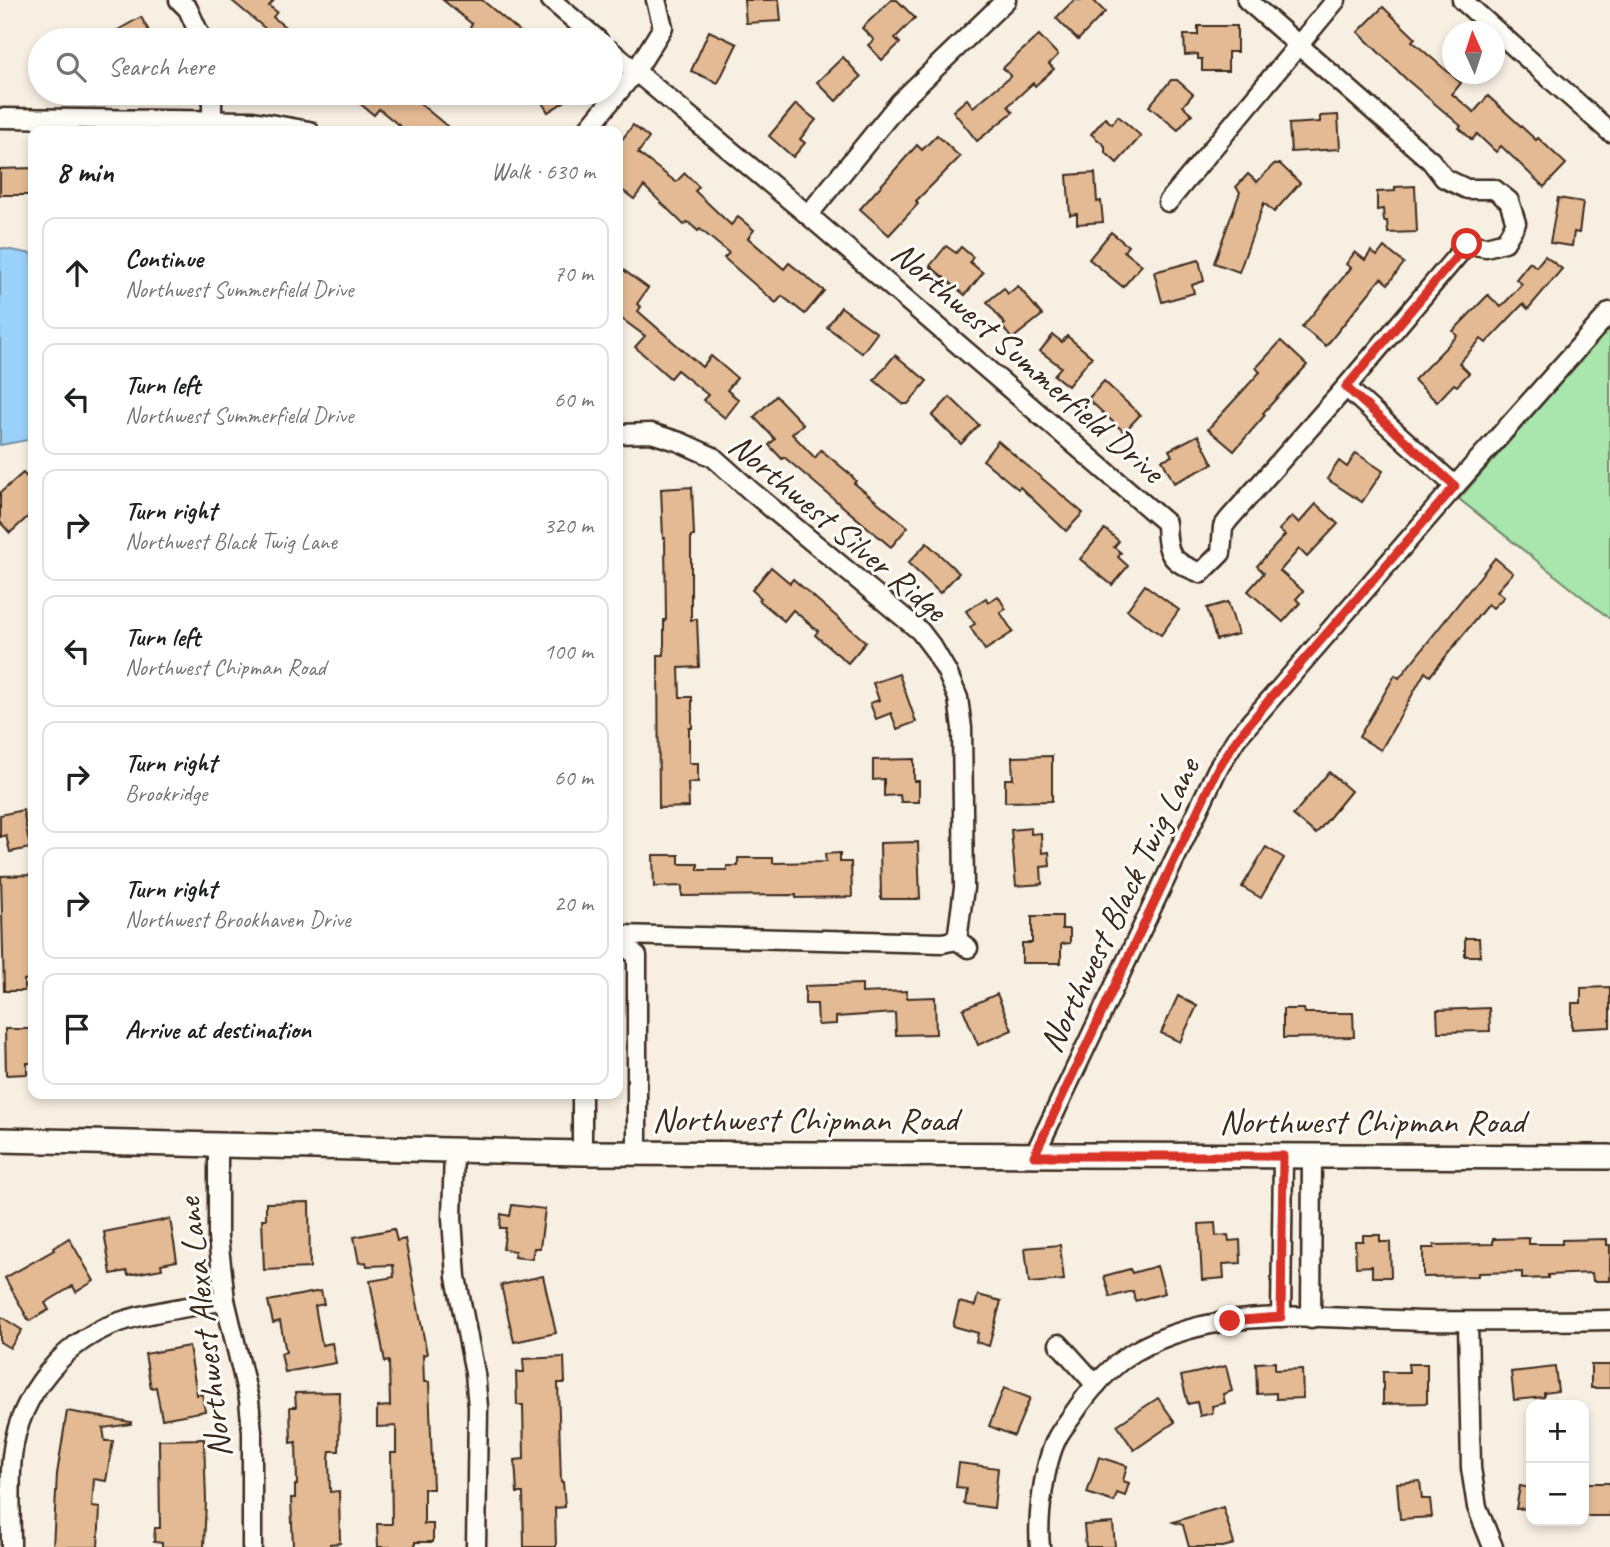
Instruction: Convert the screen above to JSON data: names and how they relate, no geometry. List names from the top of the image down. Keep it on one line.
{"streets":{"main road":["Northwest Chipman Road"],"street":["Northwest Summerfield Drive","Northwest Silver Ridge","Northwest Black Twig Lane","Northwest Alexa Lane"]},"crossings":[["Northwest Black Twig Lane","Northwest Chipman Road"],["Northwest Chipman Road","Northwest Alexa Lane"]],"north":"top","page":{"search":"Search here","heading":["8 min","Walk · 630 m"],"list":[["Continue","Northwest Summerfield Drive","70 m"],["Turn left","Northwest Summerfield Drive","60 m"],["Turn right","Northwest Black Twig Lane","320 m"],["Turn left","Northwest Chipman Road","100 m"],["Turn right","Brookridge","60 m"],["Turn right","Northwest Brookhaven Drive","20 m"],"Arrive at destination"],"map_buttons":["+","−"]}}
